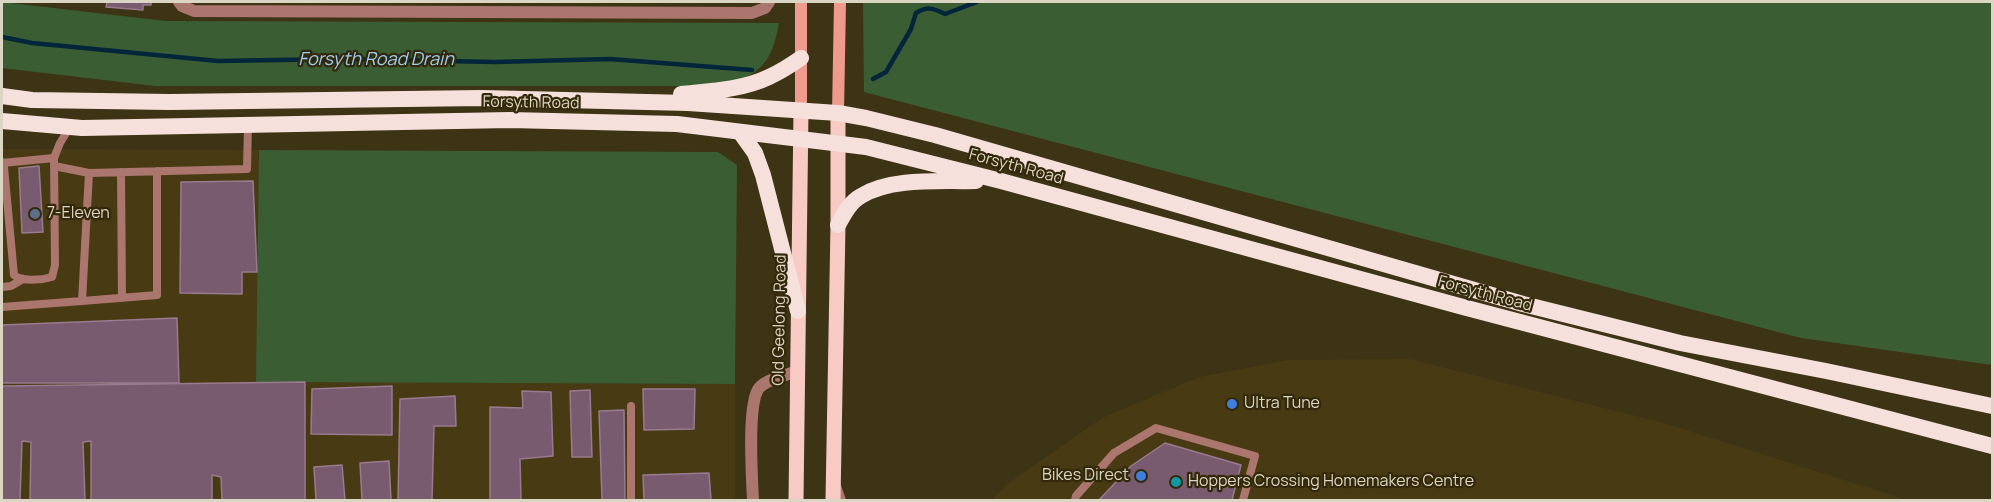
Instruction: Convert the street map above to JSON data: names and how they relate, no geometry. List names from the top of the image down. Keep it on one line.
{"streets":{"highway":["Forsyth Road"],"main road":["Old Geelong Road"]},"crossings":[["Forsyth Road","Old Geelong Road"]],"water":["Forsyth Road Drain"],"places":["7-Eleven","Ultra Tune","Bikes Direct","Hoppers Crossing Homemakers Centre"]}
